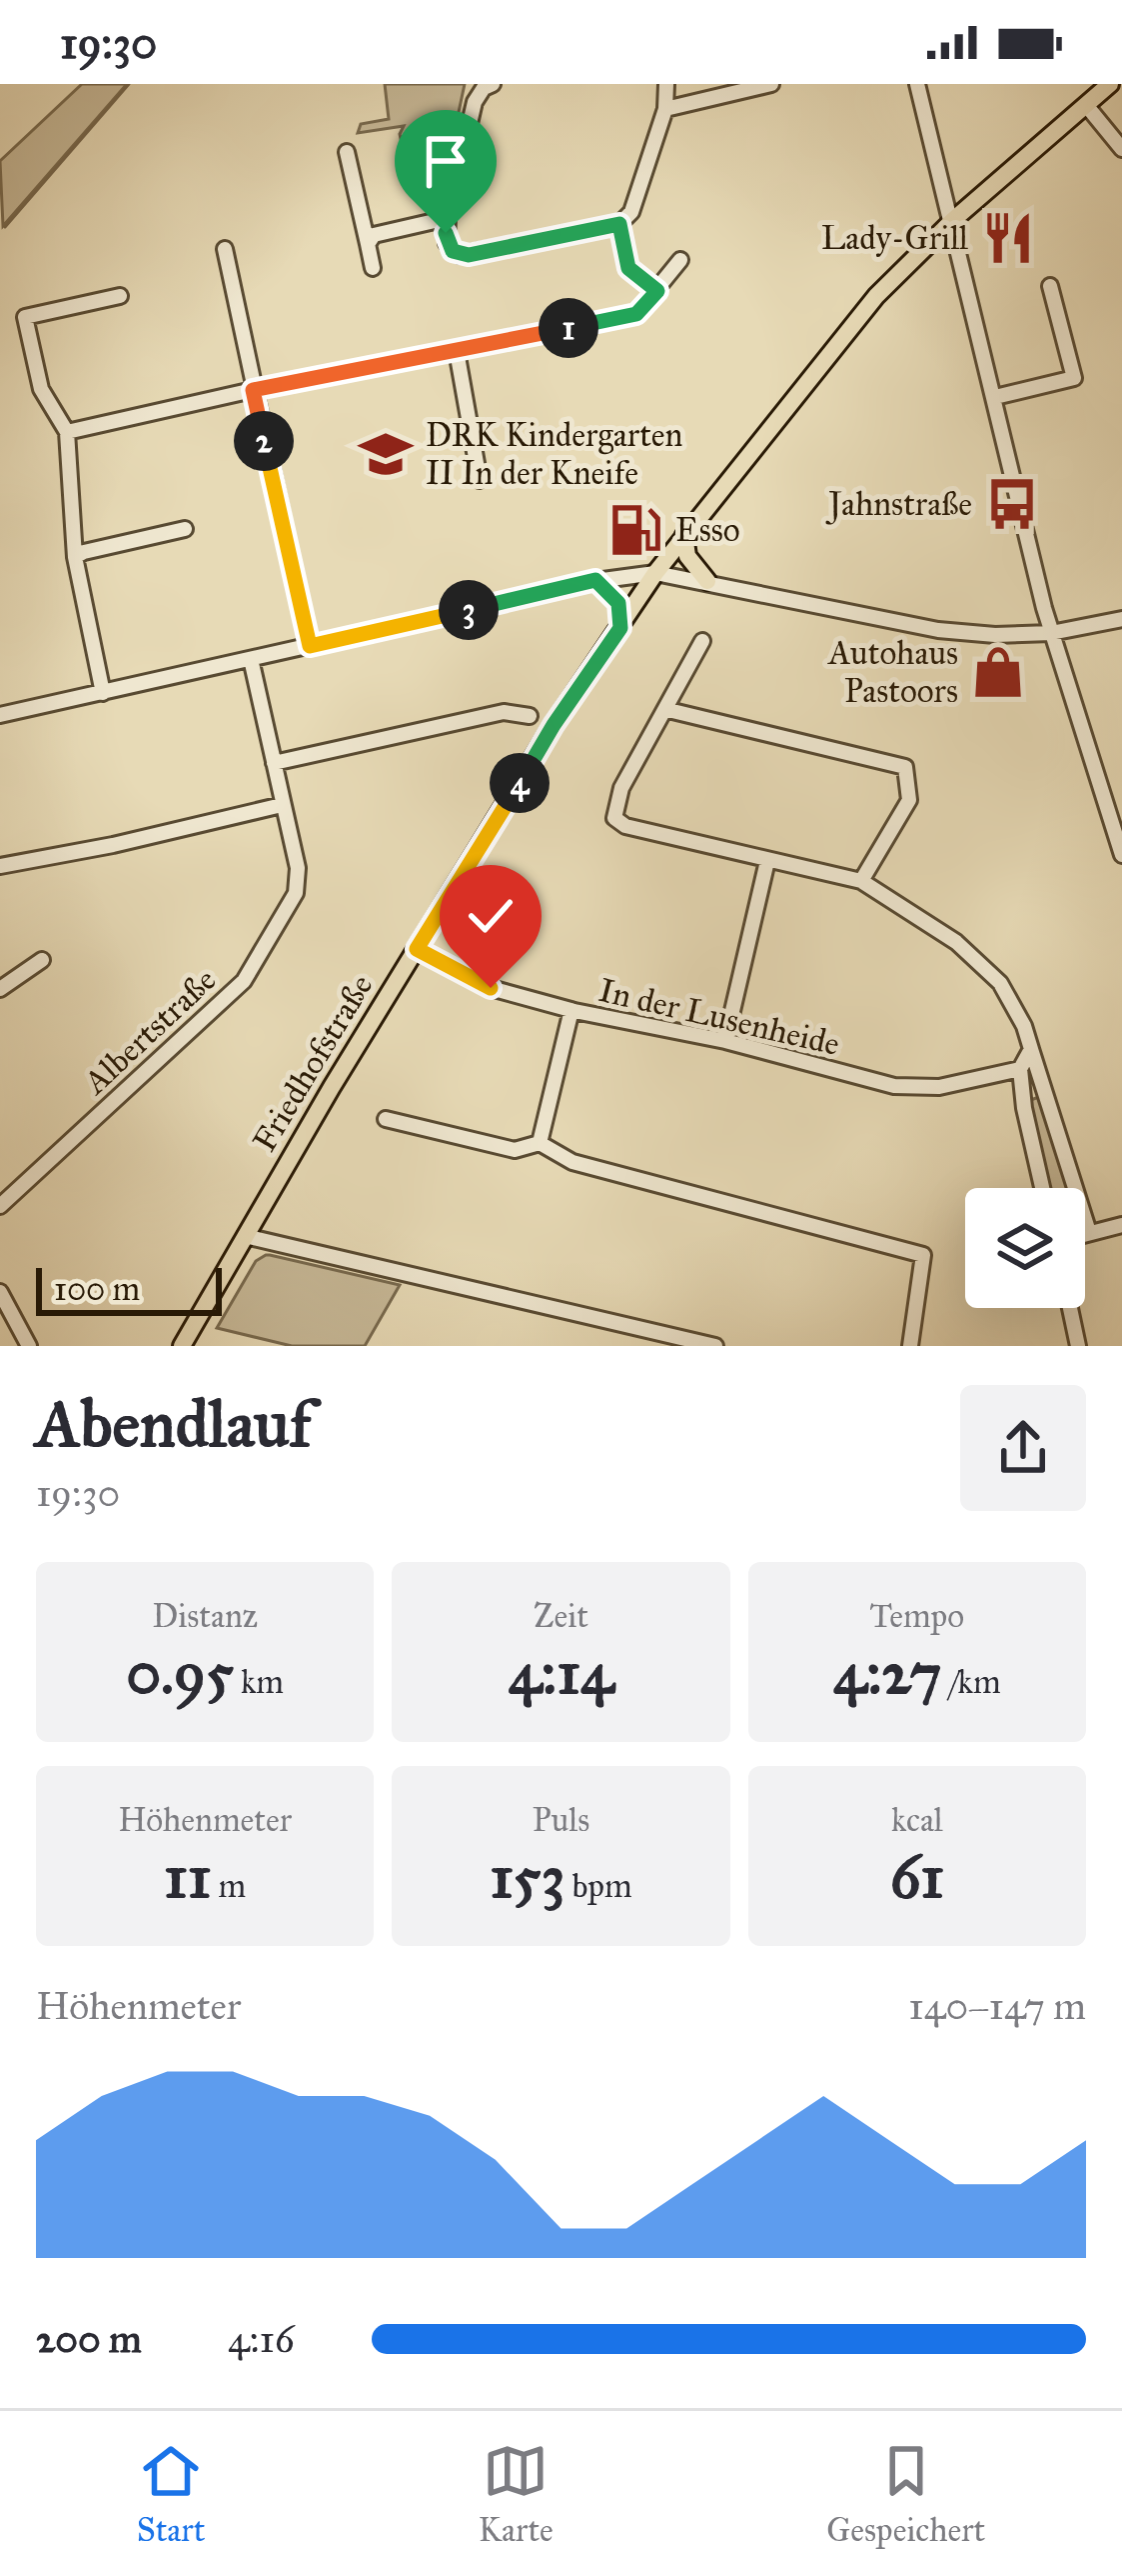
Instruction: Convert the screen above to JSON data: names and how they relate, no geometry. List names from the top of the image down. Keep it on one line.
{"streets":{"main road":["Friedhofstraße"],"street":["In der Lusenheide","Albertstraße"]},"crossings":[["In der Lusenheide","Friedhofstraße"]],"places":{"restaurant":["Lady-Grill"],"school or university":["DRK Kindergarten II In der Kneife"],"bus stop":["Jahnstraße"],"fuel station":["Esso"],"shop":["Autohaus Pastoors"]},"scale_bar":"100 m","page":{"status":"19:30","pins":["1","2","3","4"],"scale":"100 m","heading":["Abendlauf","19:30"],"stats":[["Distanz","0.95 km"],["Zeit","4:14"],["Tempo","4:27 /km"],["Höhenmeter","11 m"],["Puls","153 bpm"],["kcal","61"]],"chart":["Höhenmeter","140–147 m"],"list":[{"name":"200 m","note":"4:16"}],"tabs":["Start","Karte","Gespeichert"]}}
